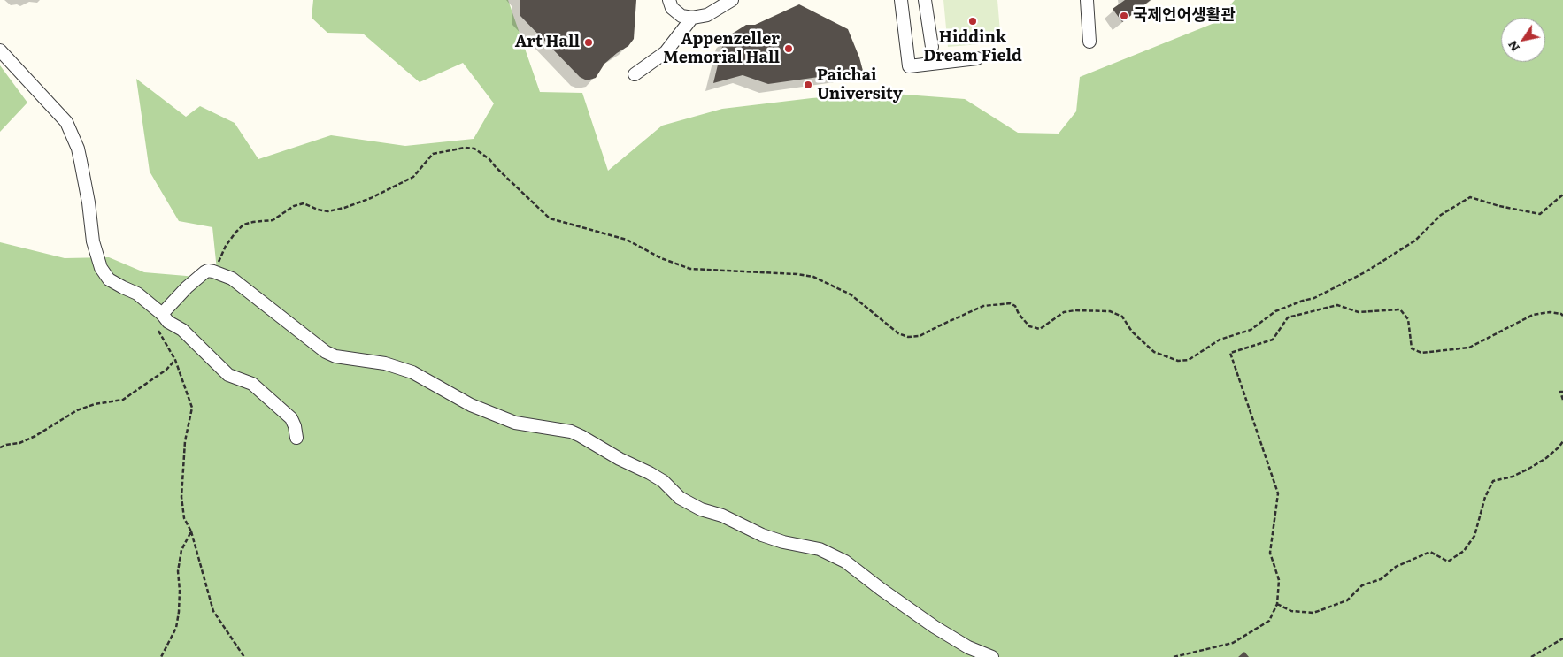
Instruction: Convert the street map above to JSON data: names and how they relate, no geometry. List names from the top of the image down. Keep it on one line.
{"places":["국제언어생활관","Hiddink Dream Field","Art Hall","Appenzeller Memorial Hall","Paichai University"],"north":"bottom left"}
